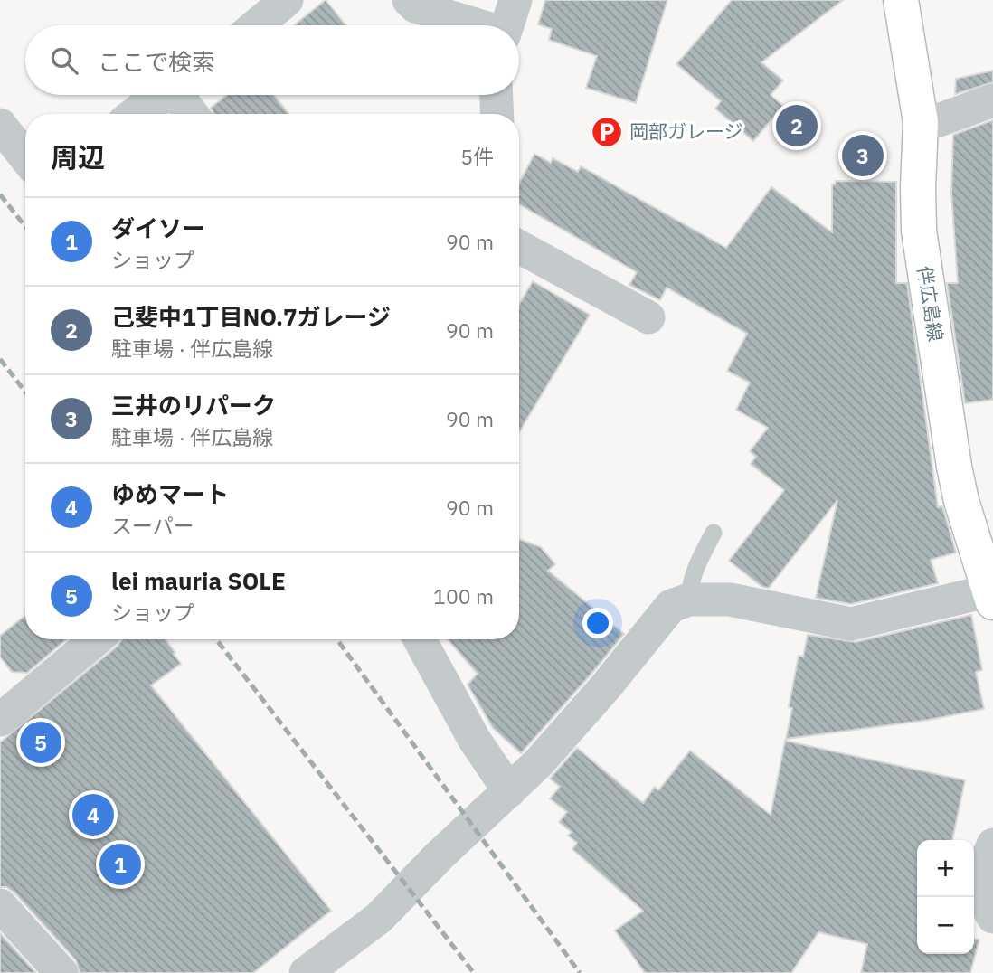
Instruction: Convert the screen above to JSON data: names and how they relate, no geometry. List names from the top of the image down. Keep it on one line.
{"streets":{"main road":["伴広島線"]},"places":{"parking":["岡部ガレージ"]},"page":{"search":"ここで検索","pins":["2","3","5","4","1"],"heading":["周辺","5件"],"list":[{"mark":"1","name":"ダイソー","note":"ショップ","value":"90 m"},{"mark":"2","name":"己斐中1丁目NO.7ガレージ","note":"駐車場 · 伴広島線","value":"90 m"},{"mark":"3","name":"三井のリパーク","note":"駐車場 · 伴広島線","value":"90 m"},{"mark":"4","name":"ゆめマート","note":"スーパー","value":"90 m"},{"mark":"5","name":"lei mauria SOLE","note":"ショップ","value":"100 m"}],"map_buttons":["+","−"]}}
